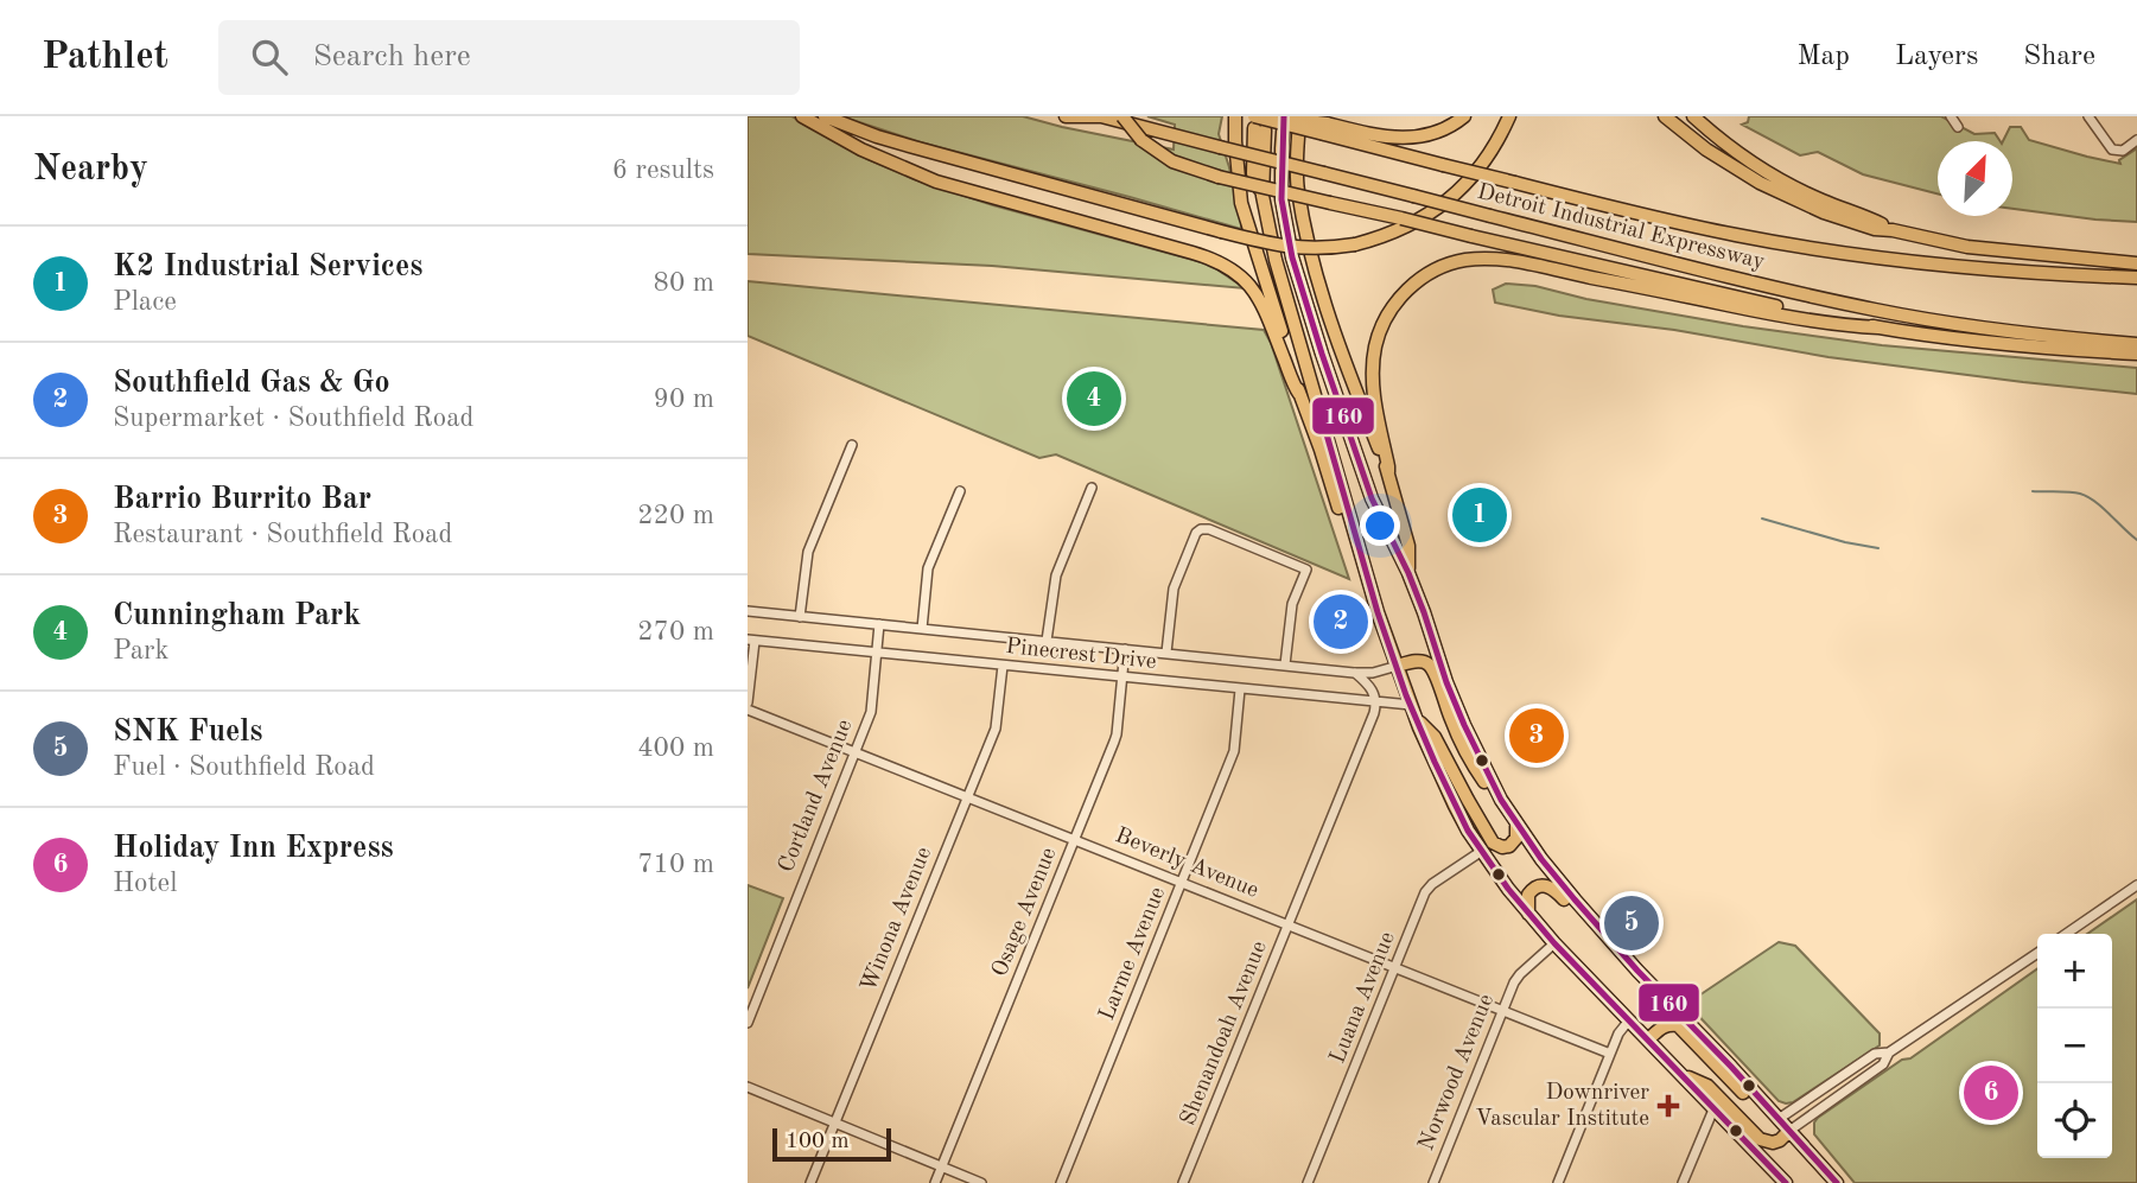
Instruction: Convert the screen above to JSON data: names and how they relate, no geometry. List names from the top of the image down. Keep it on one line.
{"streets":{"highway":["Detroit Industrial Expressway"],"street":["Pinecrest Drive","Cortland Avenue","Beverly Avenue","Osage Avenue","Winona Avenue","Larme Avenue","Luana Avenue","Shenandoah Avenue","Norwood Avenue"]},"crossings":[["Pinecrest Drive","Cortland Avenue"],["Pinecrest Drive","Osage Avenue"],["Pinecrest Drive","Winona Avenue"],["Pinecrest Drive","Larme Avenue"],["Pinecrest Drive","Shenandoah Avenue"],["Cortland Avenue","Beverly Avenue"],["Beverly Avenue","Osage Avenue"],["Beverly Avenue","Winona Avenue"],["Beverly Avenue","Larme Avenue"],["Beverly Avenue","Luana Avenue"],["Beverly Avenue","Shenandoah Avenue"],["Beverly Avenue","Norwood Avenue"]],"places":{"health":["Downriver Vascular Institute"]},"lines":["transit line 160"],"scale_bar":"100 m","north":"top right","page":{"header":"Pathlet","search":"Search here","nav":["Map","Layers","Share"],"heading":["Nearby","6 results"],"list":[{"mark":"1","name":"K2 Industrial Services","note":"Place","value":"80 m"},{"mark":"2","name":"Southfield Gas & Go","note":"Supermarket · Southfield Road","value":"90 m"},{"mark":"3","name":"Barrio Burrito Bar","note":"Restaurant · Southfield Road","value":"220 m"},{"mark":"4","name":"Cunningham Park","note":"Park","value":"270 m"},{"mark":"5","name":"SNK Fuels","note":"Fuel · Southfield Road","value":"400 m"},{"mark":"6","name":"Holiday Inn Express","note":"Hotel","value":"710 m"}],"pins":["4","1","2","3","5","6"],"map_buttons":["+","−"],"scale":"100 m"}}
